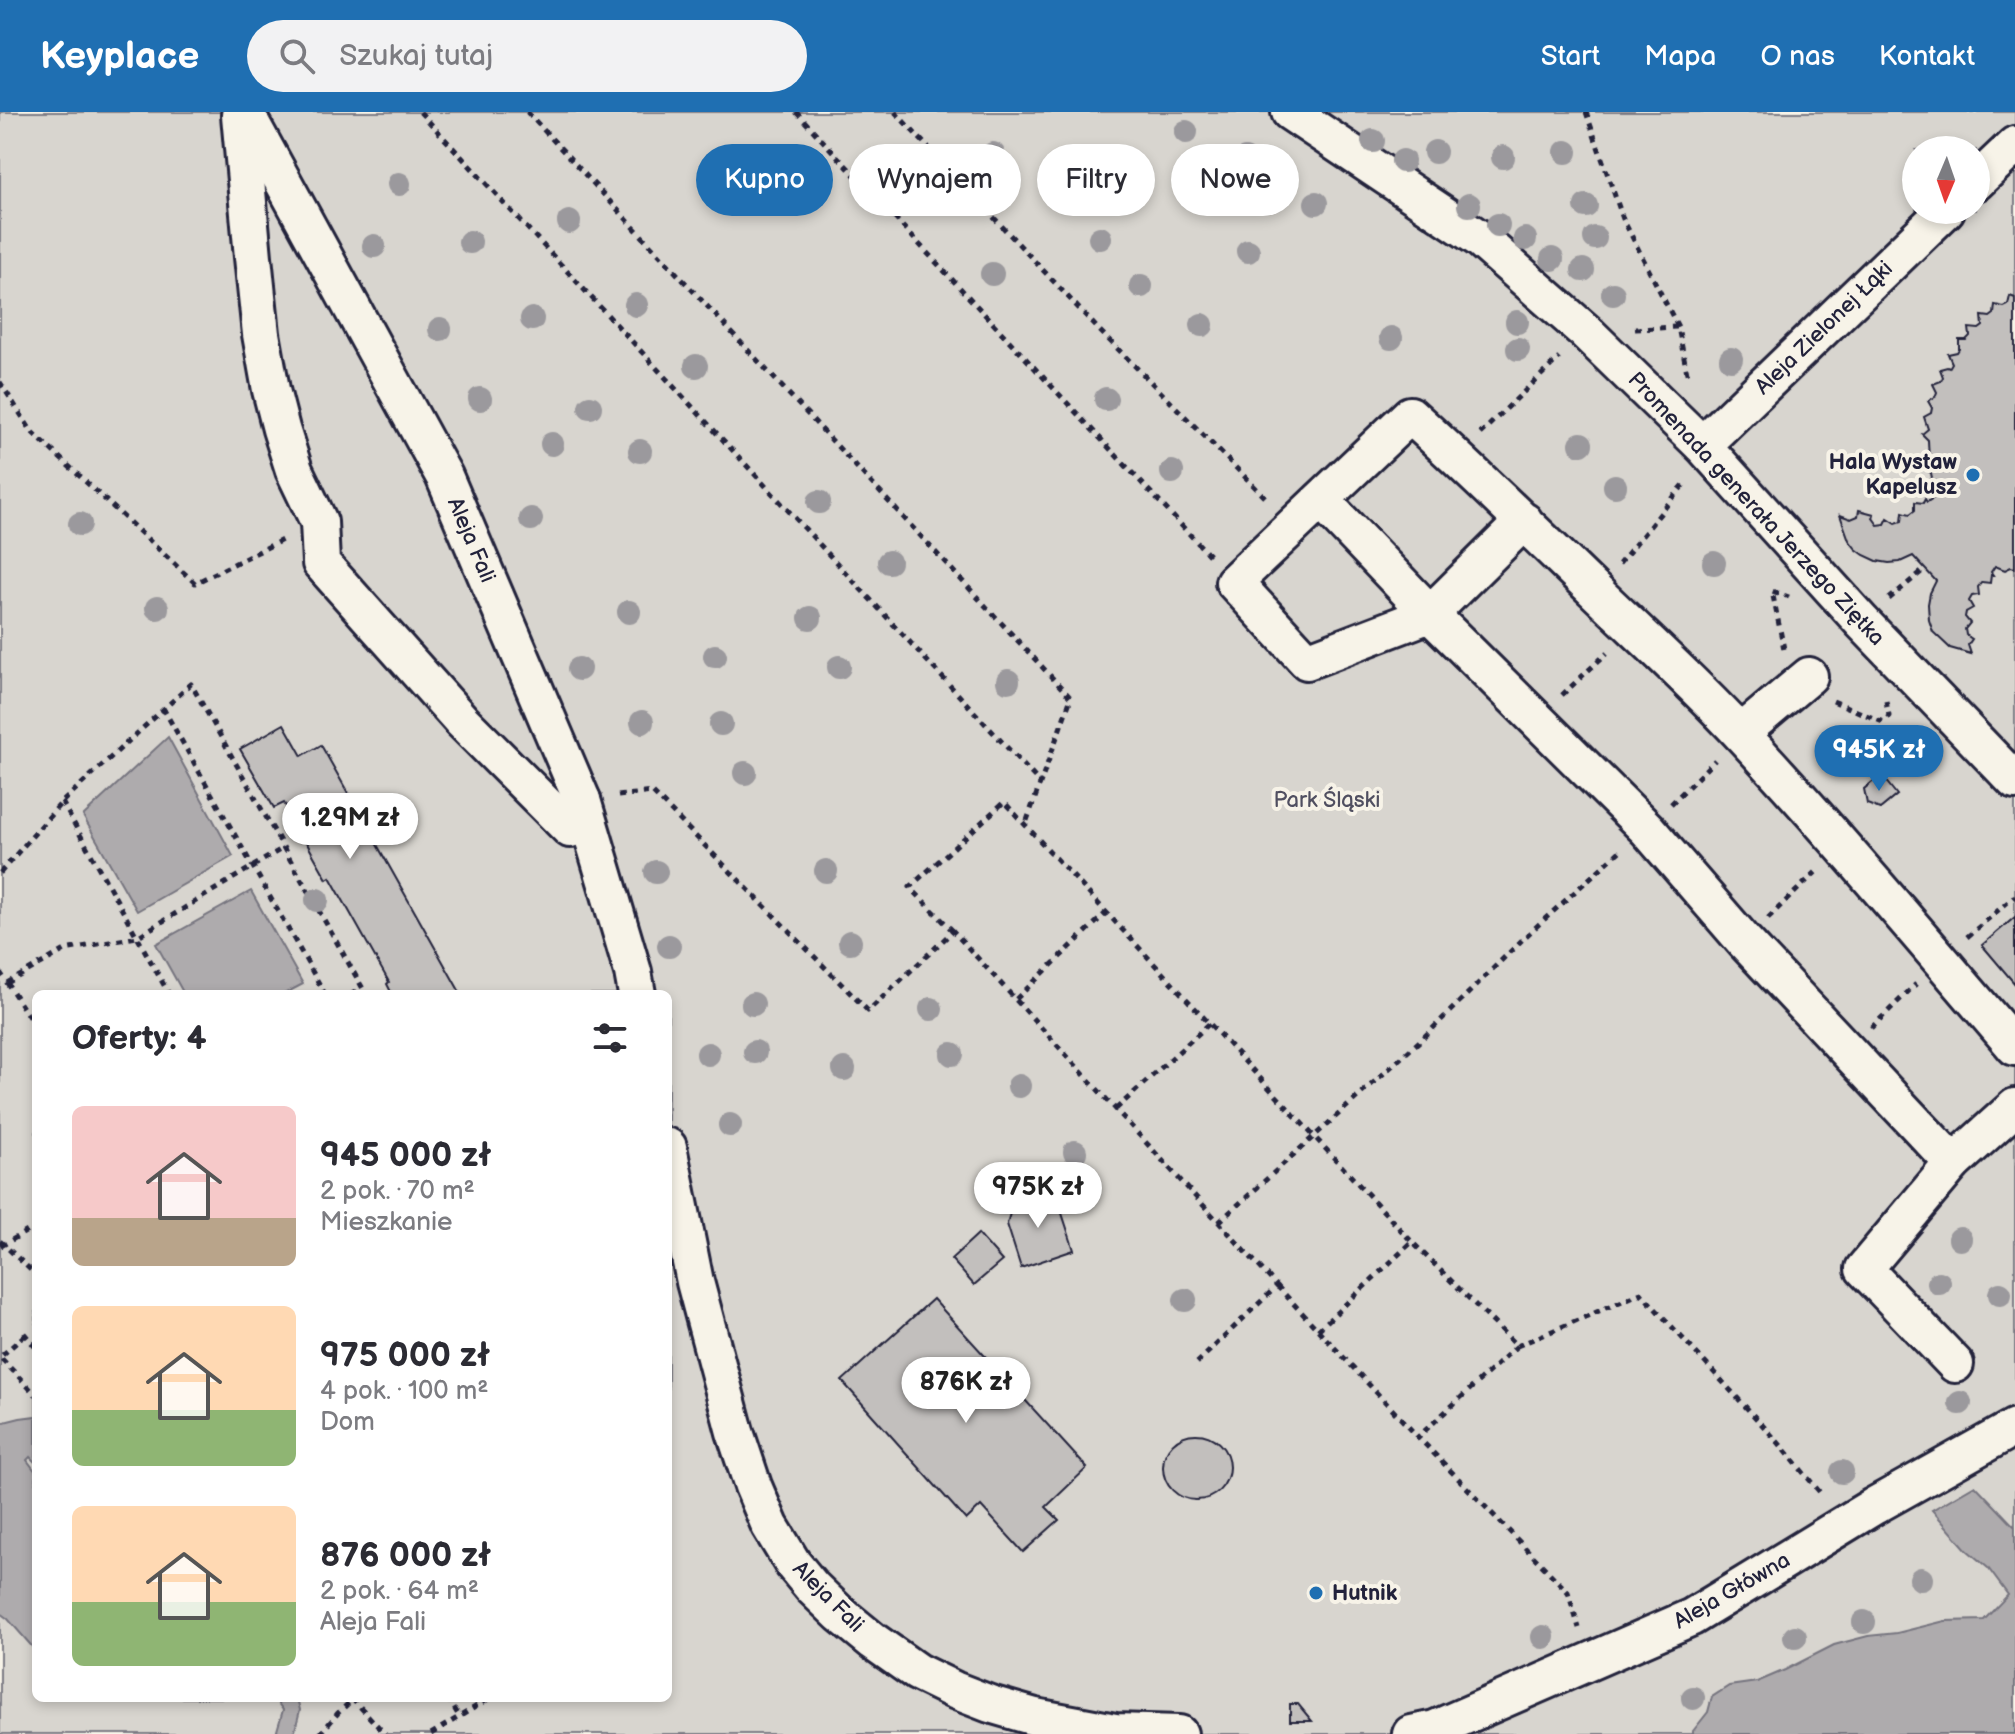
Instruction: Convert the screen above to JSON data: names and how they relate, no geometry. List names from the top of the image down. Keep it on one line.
{"streets":{"street":["Aleja Zielonej Łąki","Promenada generała Jerzego Ziętka","Aleja Fali","Aleja Główna"]},"crossings":[["Aleja Zielonej Łąki","Promenada generała Jerzego Ziętka"]],"parks":["Park Śląski"],"places":["Hala Wystaw Kapelusz","Hutnik"],"north":"bottom","page":{"header":"Keyplace","search":"Szukaj tutaj","nav":["Start","Mapa","O nas","Kontakt"],"chip":["Kupno","Wynajem","Filtry","Nowe"],"price":["945K zł","1.29M zł","975K zł","876K zł"],"heading":"Oferty: 4","list":[{"name":"945 000 zł","note":"2 pok. · 70 m² · Mieszkanie"},{"name":"975 000 zł","note":"4 pok. · 100 m² · Dom"},{"name":"876 000 zł","note":"2 pok. · 64 m² · Aleja Fali"}]}}
